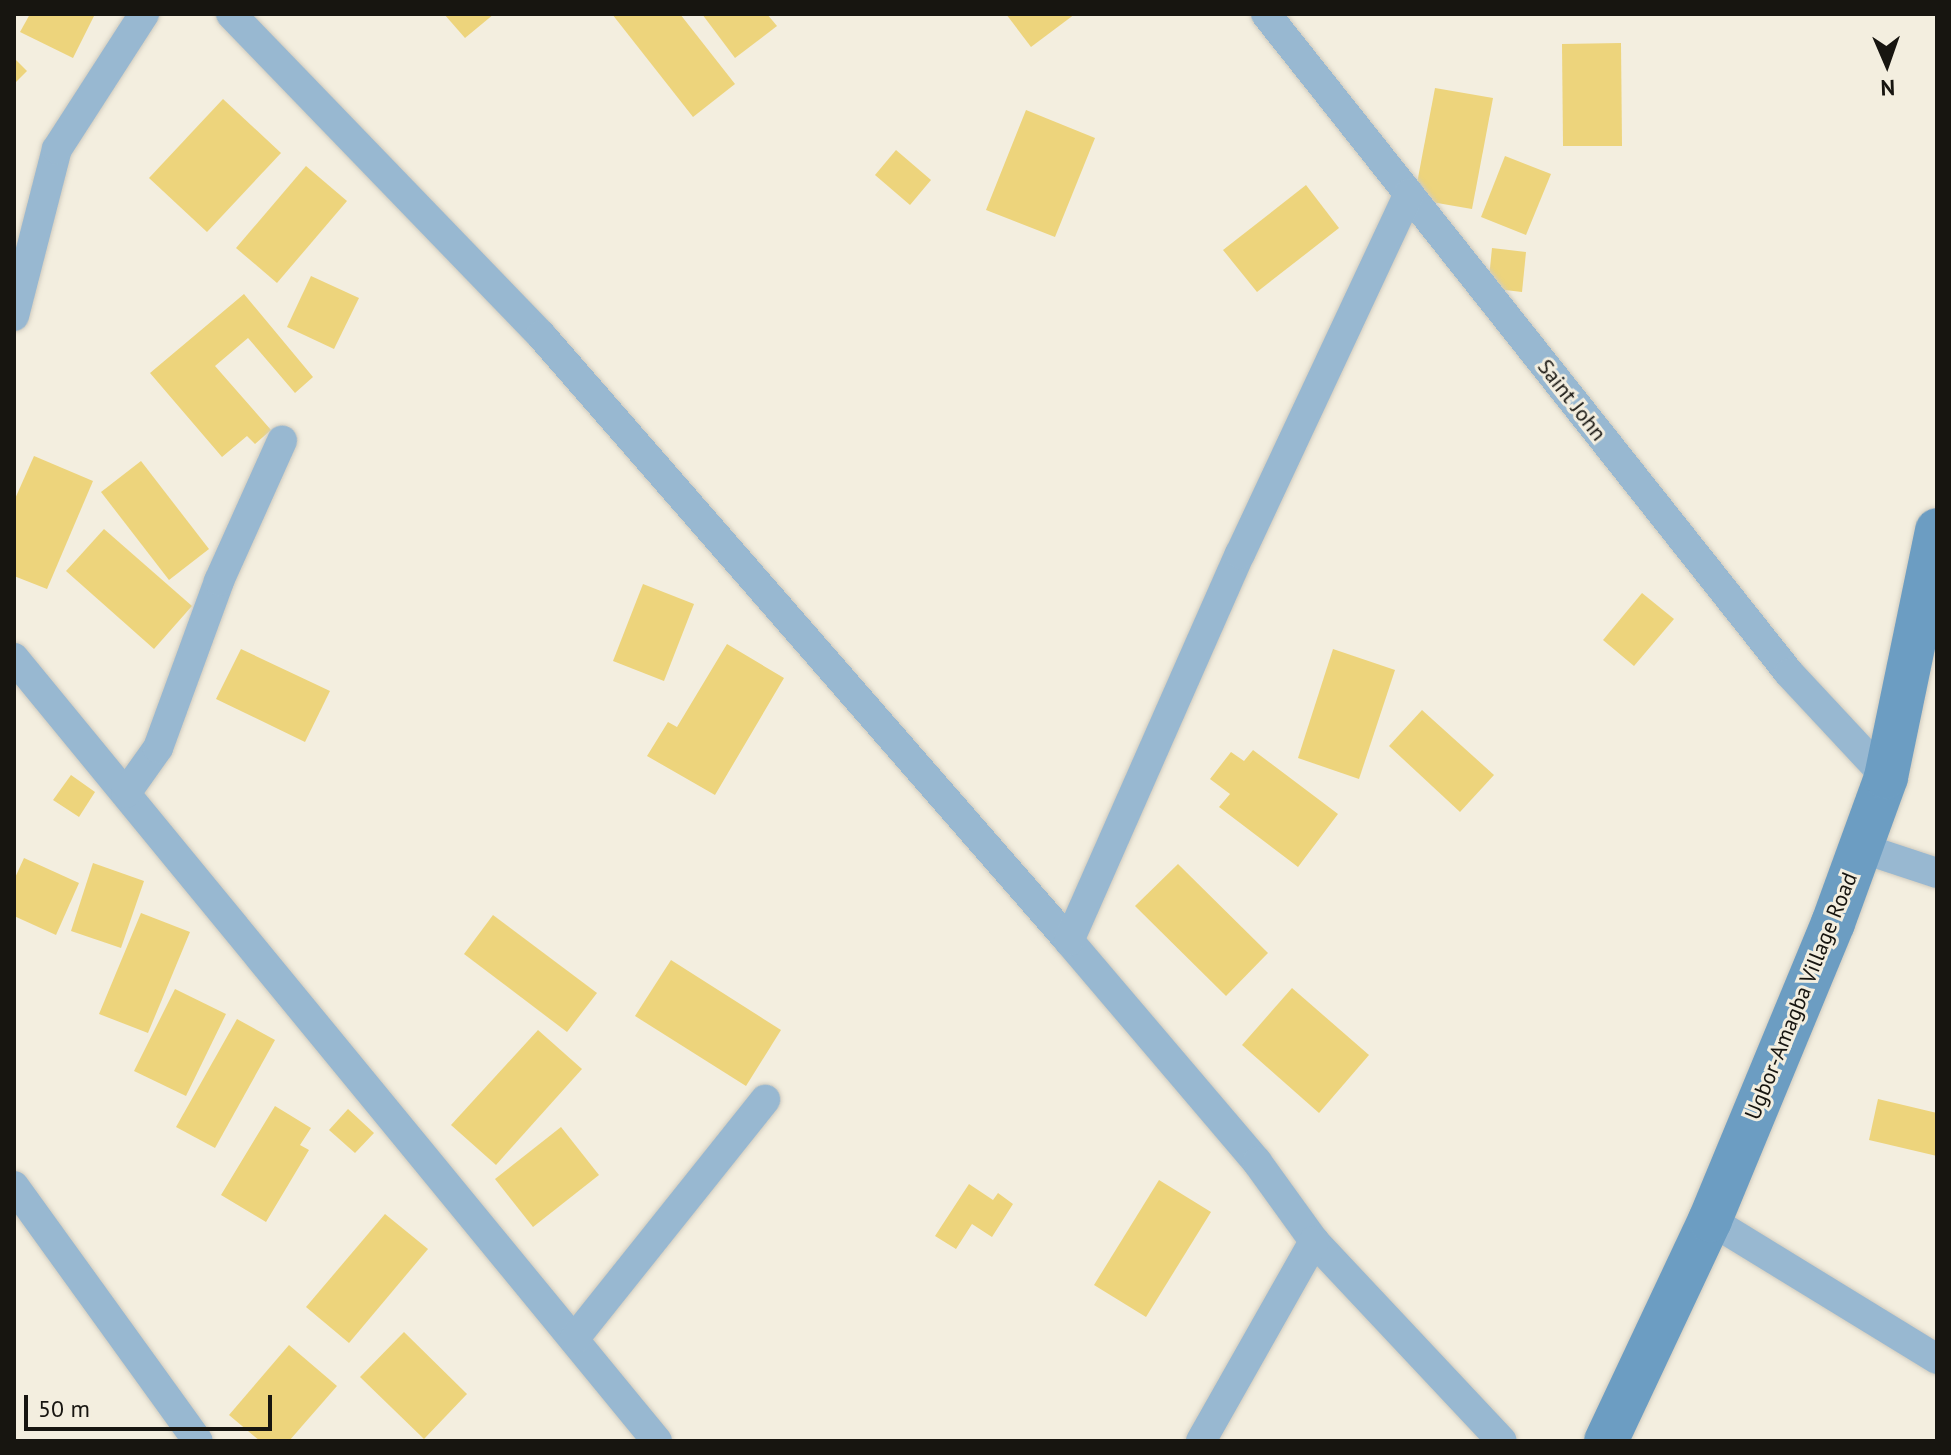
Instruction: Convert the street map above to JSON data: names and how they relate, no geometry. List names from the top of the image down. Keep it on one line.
{"streets":{"street":["Saint John","Ugbor-Amagba Village Road"]},"crossings":[["Saint John","Ugbor-Amagba Village Road"]],"scale_bar":"50 m","north":"bottom"}
